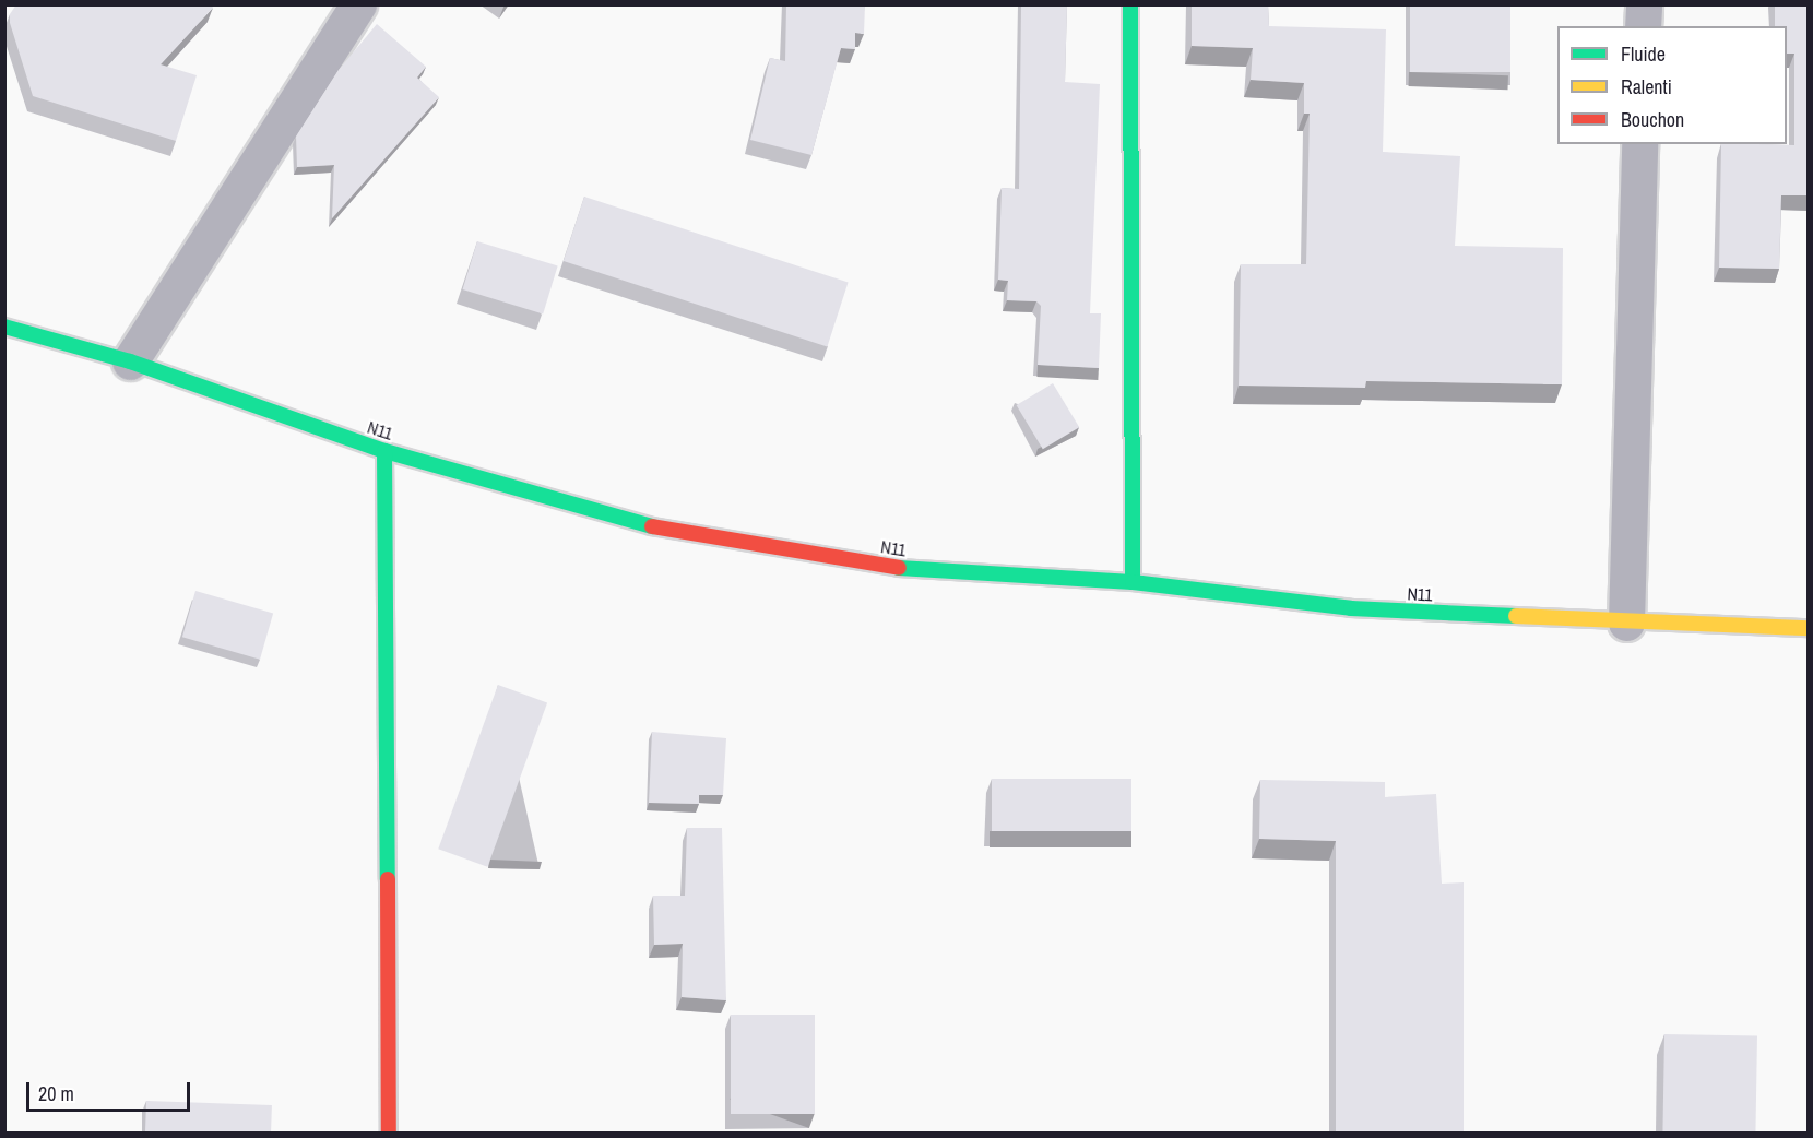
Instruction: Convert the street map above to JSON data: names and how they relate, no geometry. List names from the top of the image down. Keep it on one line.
{"streets":{"main road":["N11"]},"legend":["Fluide","Ralenti","Bouchon"],"scale_bar":"20 m"}
